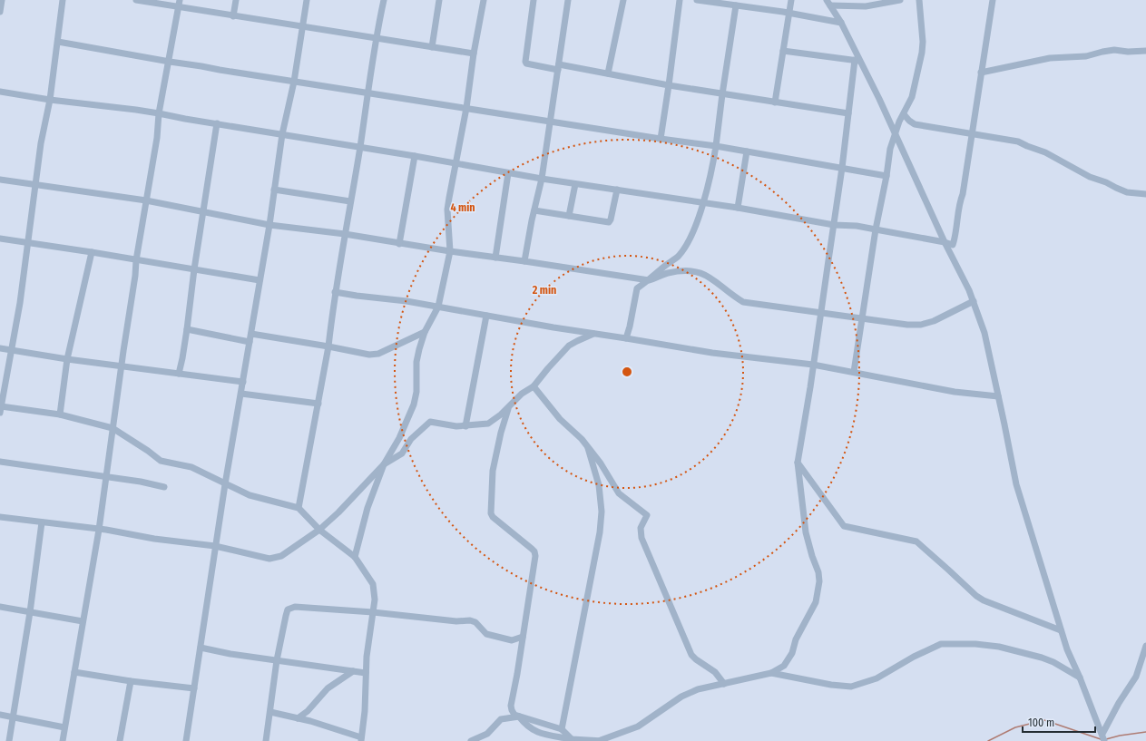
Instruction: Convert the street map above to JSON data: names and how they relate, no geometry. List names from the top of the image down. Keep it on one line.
{"scale_bar":"100 m","rings":["4 min","2 min"]}
